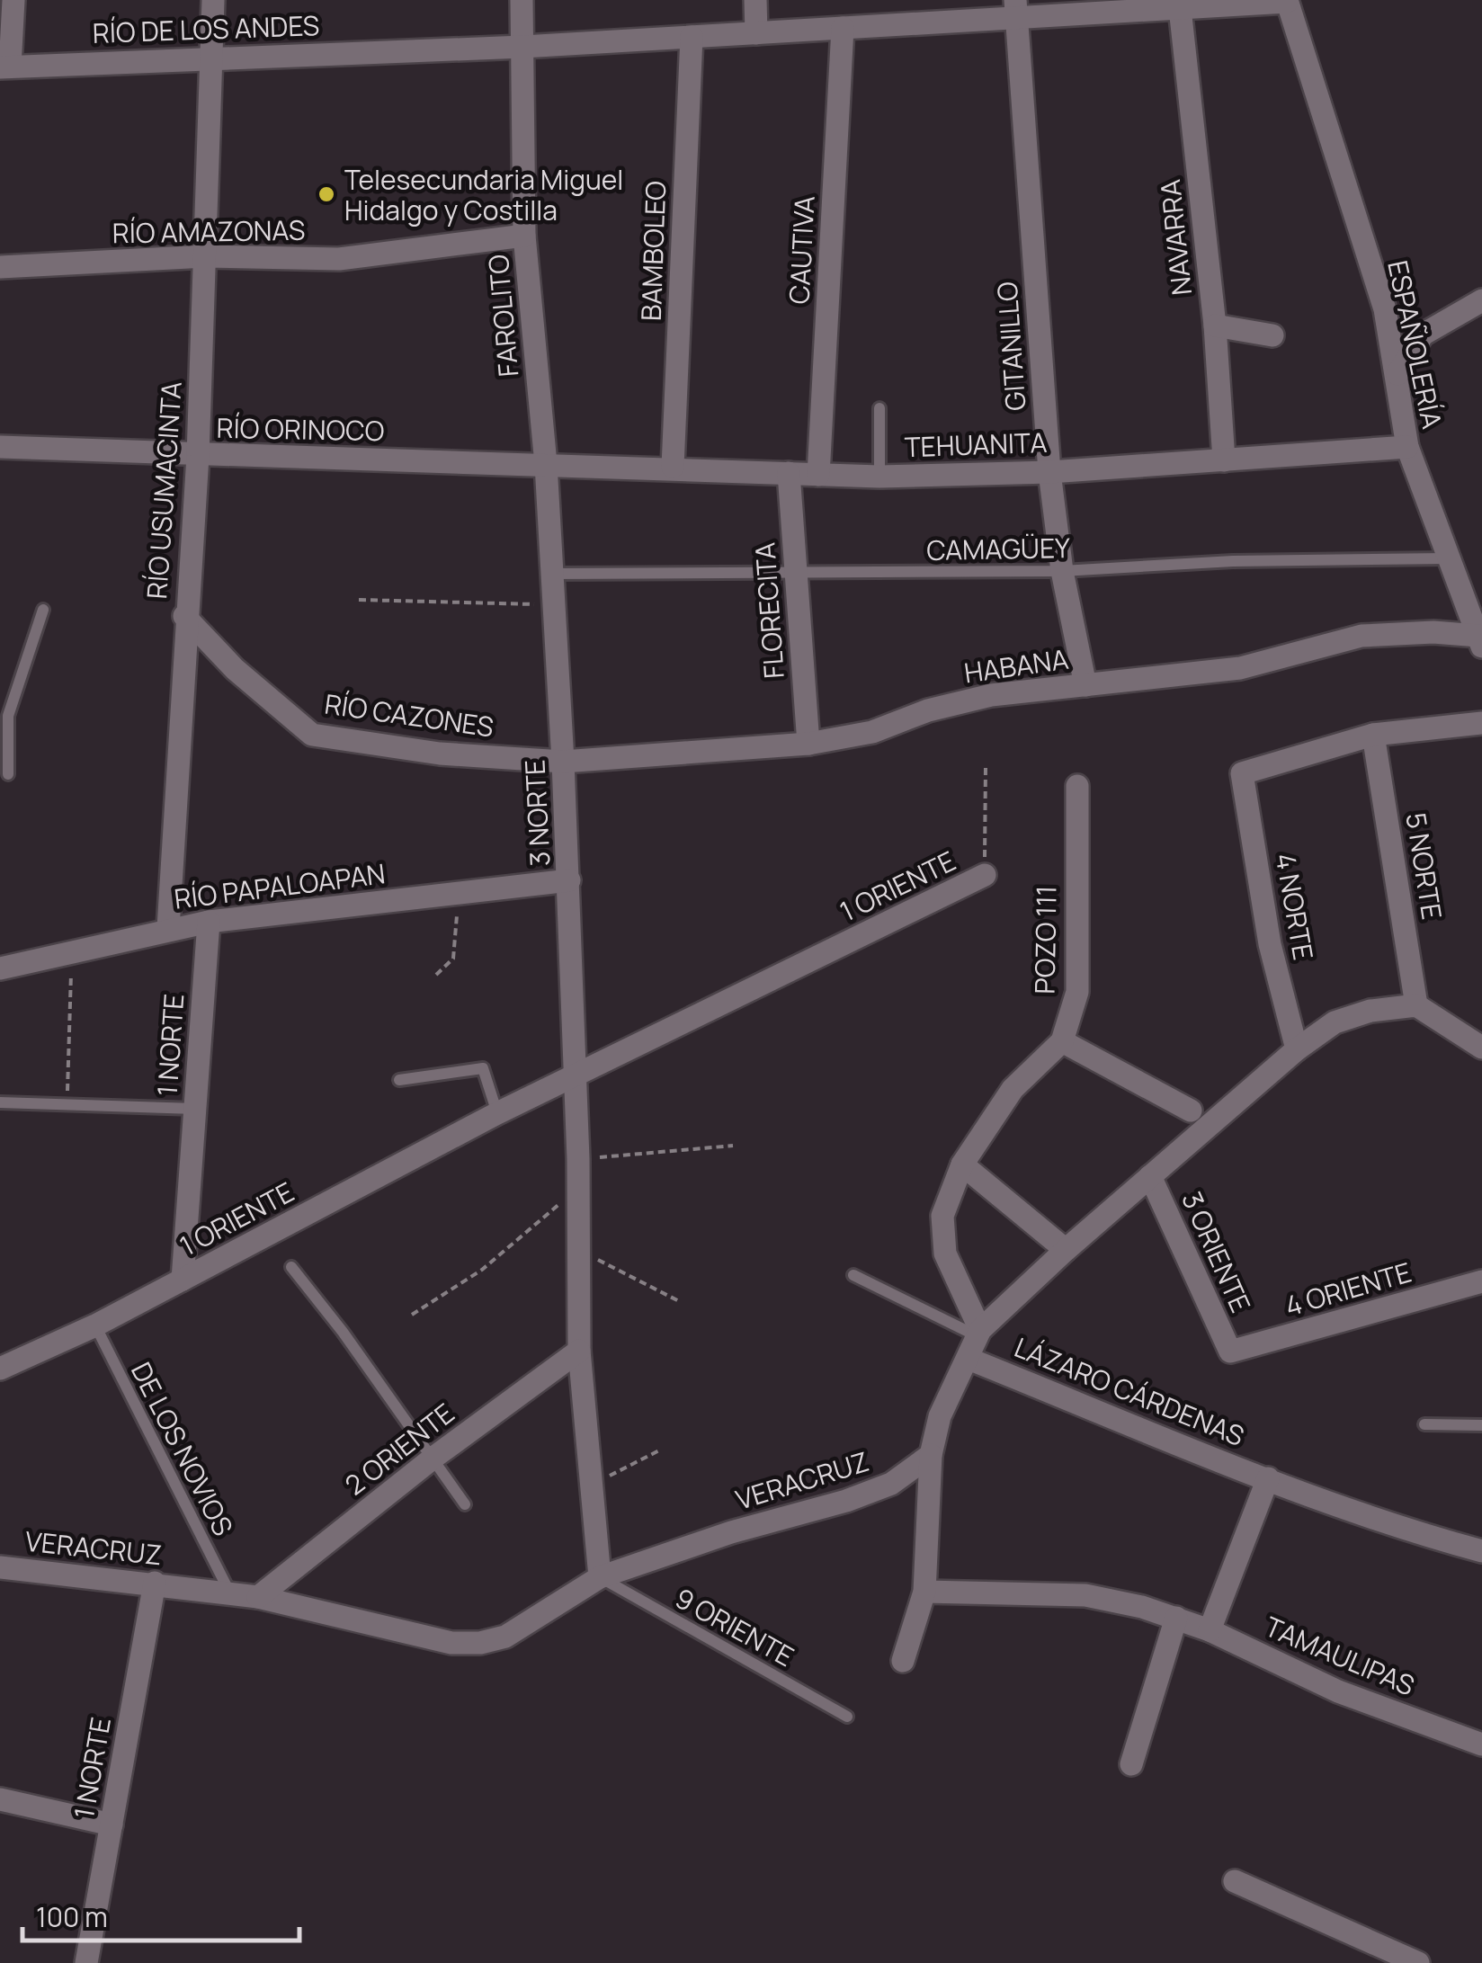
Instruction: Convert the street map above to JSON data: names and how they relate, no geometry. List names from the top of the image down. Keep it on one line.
{"streets":{"street":["RÍO DE LOS ANDES","RÍO AMAZONAS","NAVARRA","CAUTIVA","BAMBOLEO","FAROLITO","ESPAÑOLERÍA","GITANILLO","RÍO ORINOCO","TEHUANITA","RÍO USUMACINTA","FLORECITA","HABANA","RÍO CAZONES","3 NORTE","5 NORTE","RÍO PAPALOAPAN","1 ORIENTE","4 NORTE","POZO 111","1 NORTE","3 ORIENTE","4 ORIENTE","LÁZARO CÁRDENAS","2 ORIENTE","VERACRUZ","TAMAULIPAS"],"lane":["CAMAGÜEY","DE LOS NOVIOS","9 ORIENTE"]},"crossings":[["RÍO DE LOS ANDES","NAVARRA"],["RÍO DE LOS ANDES","CAUTIVA"],["RÍO DE LOS ANDES","BAMBOLEO"],["RÍO DE LOS ANDES","FAROLITO"],["RÍO DE LOS ANDES","ESPAÑOLERÍA"],["RÍO DE LOS ANDES","GITANILLO"],["RÍO DE LOS ANDES","RÍO USUMACINTA"],["RÍO AMAZONAS","FAROLITO"],["RÍO AMAZONAS","RÍO USUMACINTA"],["NAVARRA","TEHUANITA"],["CAUTIVA","TEHUANITA"],["BAMBOLEO","TEHUANITA"],["FAROLITO","RÍO ORINOCO"],["FAROLITO","TEHUANITA"],["FAROLITO","3 NORTE"],["ESPAÑOLERÍA","TEHUANITA"],["ESPAÑOLERÍA","CAMAGÜEY"],["ESPAÑOLERÍA","HABANA"],["GITANILLO","TEHUANITA"],["GITANILLO","CAMAGÜEY"],["GITANILLO","HABANA"],["RÍO ORINOCO","TEHUANITA"],["RÍO ORINOCO","RÍO USUMACINTA"],["RÍO ORINOCO","3 NORTE"],["TEHUANITA","FLORECITA"],["TEHUANITA","3 NORTE"],["RÍO USUMACINTA","RÍO CAZONES"],["RÍO USUMACINTA","RÍO PAPALOAPAN"],["CAMAGÜEY","FLORECITA"],["CAMAGÜEY","3 NORTE"],["FLORECITA","HABANA"],["HABANA","RÍO CAZONES"],["HABANA","3 NORTE"],["RÍO CAZONES","3 NORTE"],["3 NORTE","RÍO PAPALOAPAN"],["3 NORTE","1 ORIENTE"],["3 NORTE","2 ORIENTE"],["3 NORTE","VERACRUZ"],["3 NORTE","9 ORIENTE"],["5 NORTE","4 NORTE"],["RÍO PAPALOAPAN","1 NORTE"],["1 ORIENTE","1 NORTE"],["1 ORIENTE","DE LOS NOVIOS"],["1 NORTE","VERACRUZ"],["3 ORIENTE","4 ORIENTE"],["DE LOS NOVIOS","VERACRUZ"],["2 ORIENTE","VERACRUZ"],["VERACRUZ","9 ORIENTE"]],"places":["Telesecundaria Miguel Hidalgo y Costilla"],"scale_bar":"100 m"}
